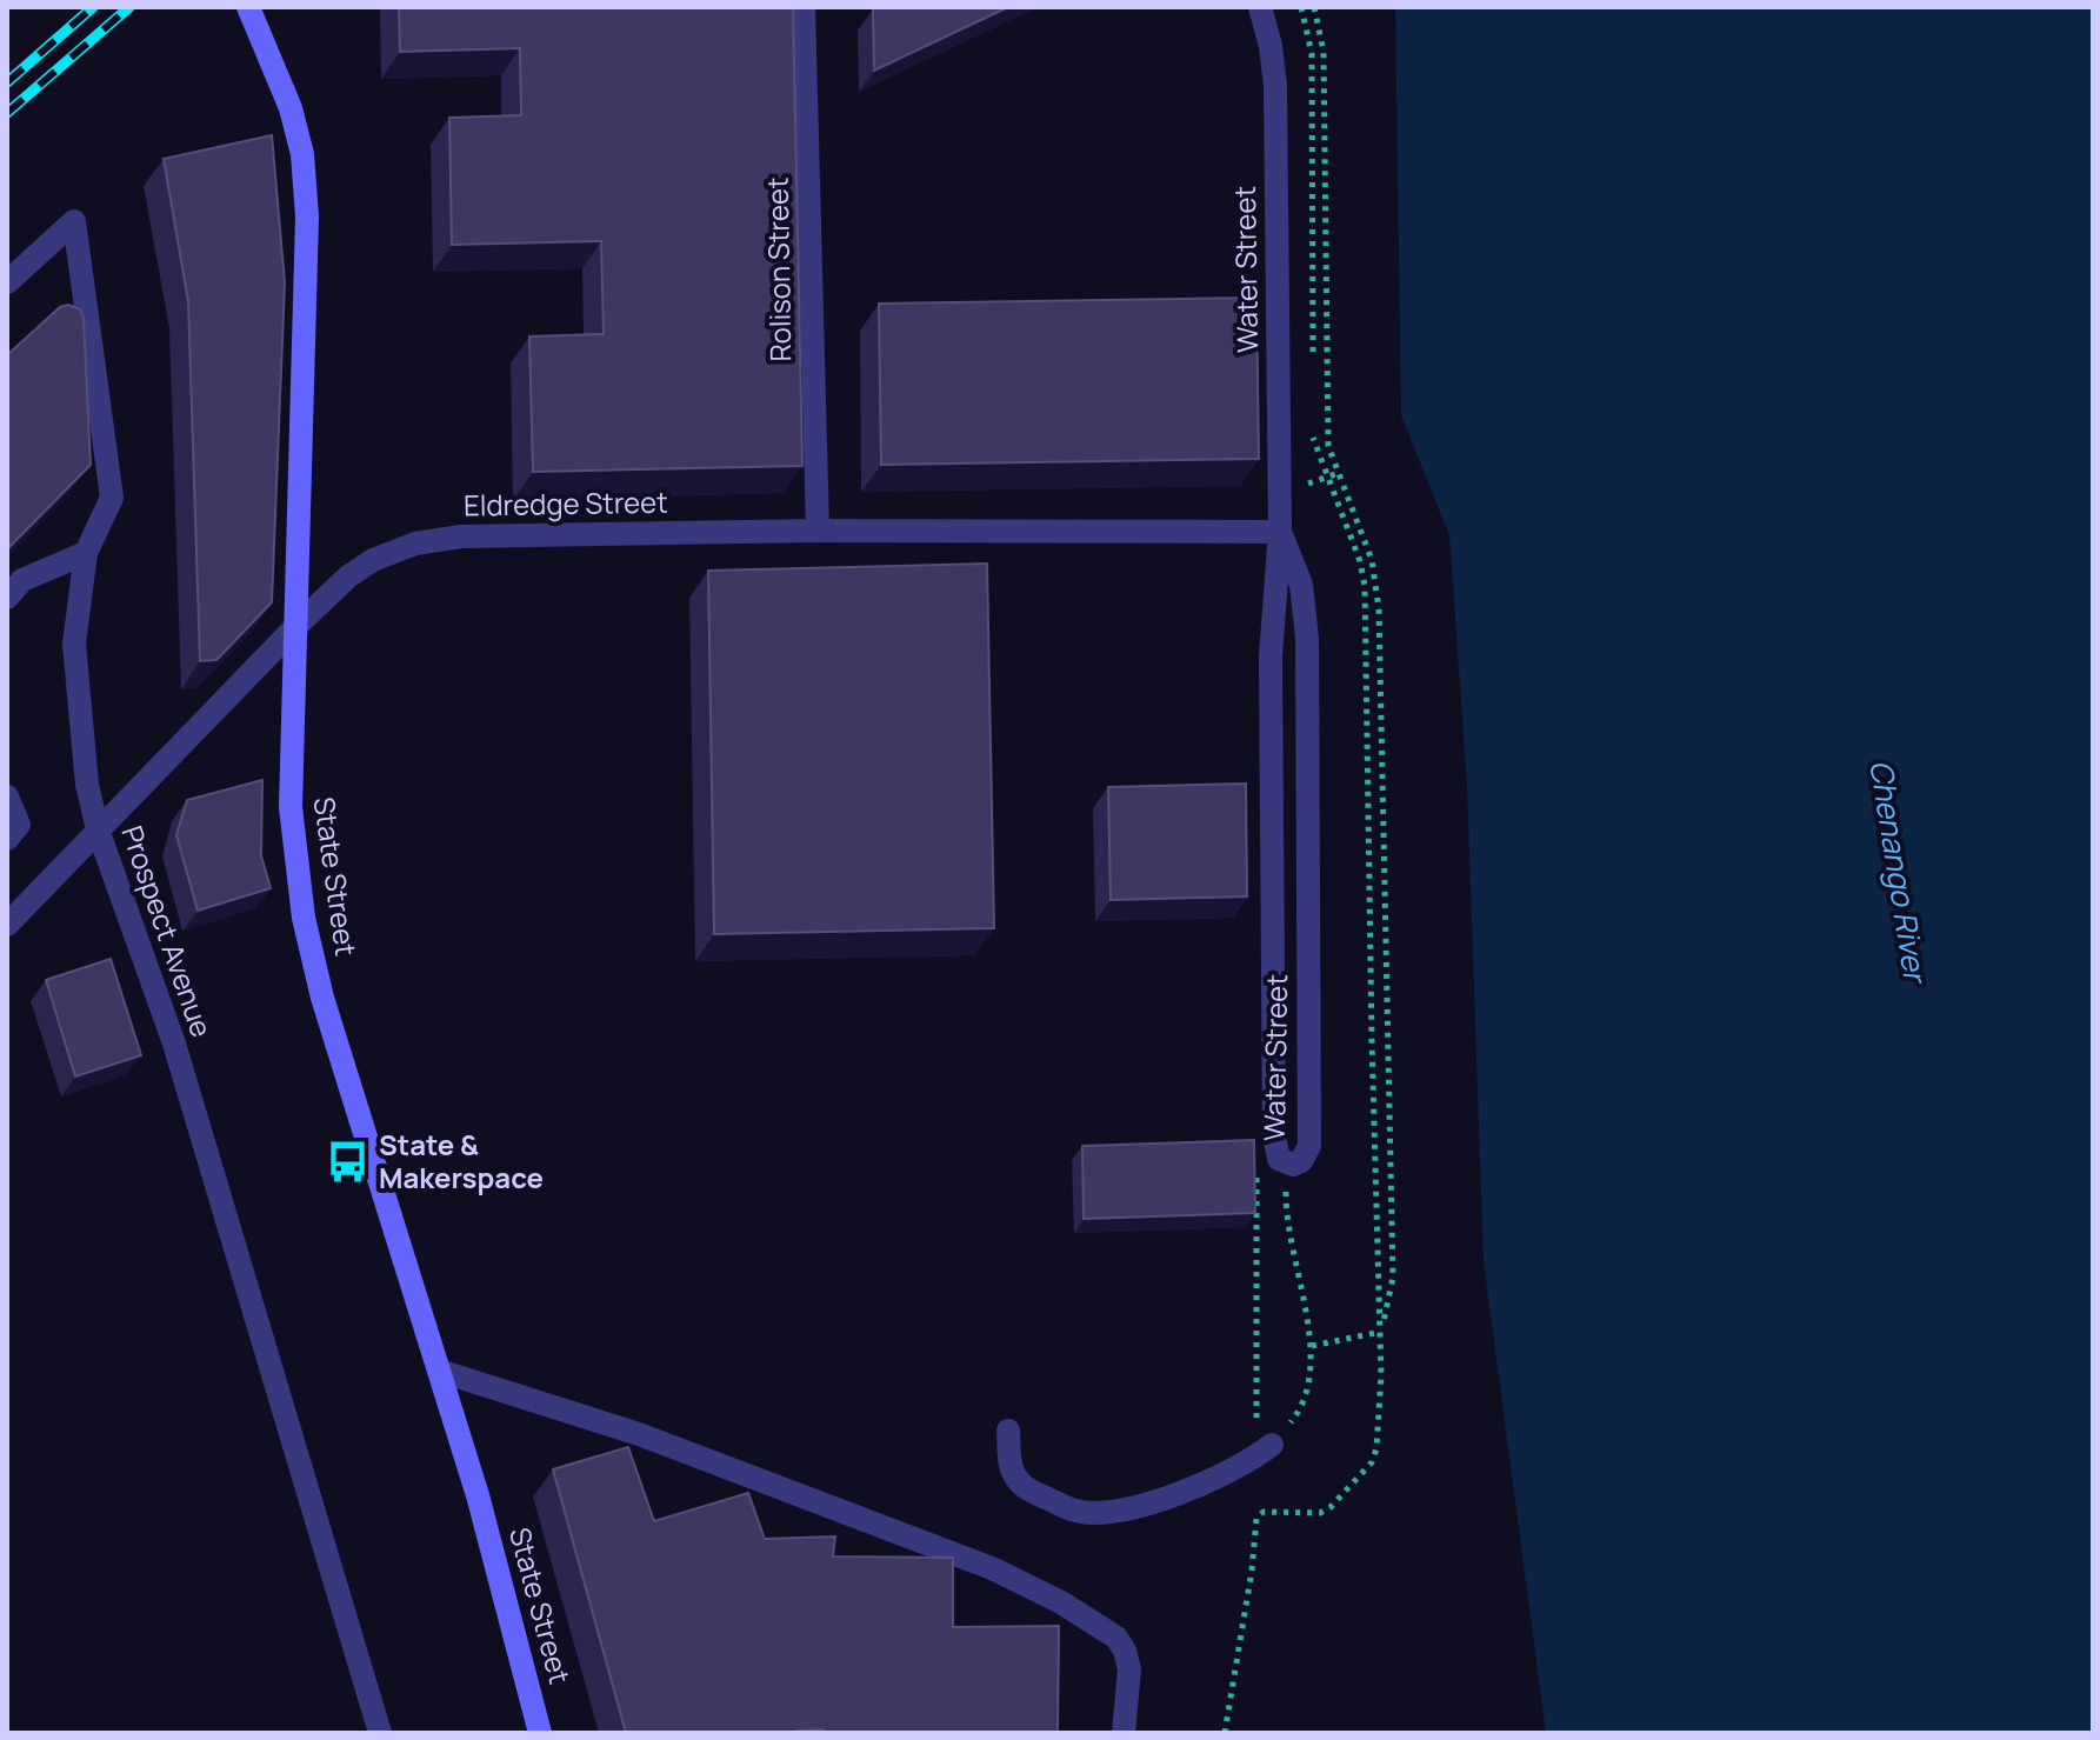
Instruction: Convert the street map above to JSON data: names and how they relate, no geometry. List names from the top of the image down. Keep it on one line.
{"streets":{"street":["Rolison Street","Water Street","Eldredge Street","State Street","Prospect Avenue"]},"crossings":[["Rolison Street","Eldredge Street"],["Water Street","Eldredge Street"],["Eldredge Street","State Street"],["Eldredge Street","Prospect Avenue"]],"water":["Chenango River"],"places":{"bus stop":["State & Makerspace"]}}
